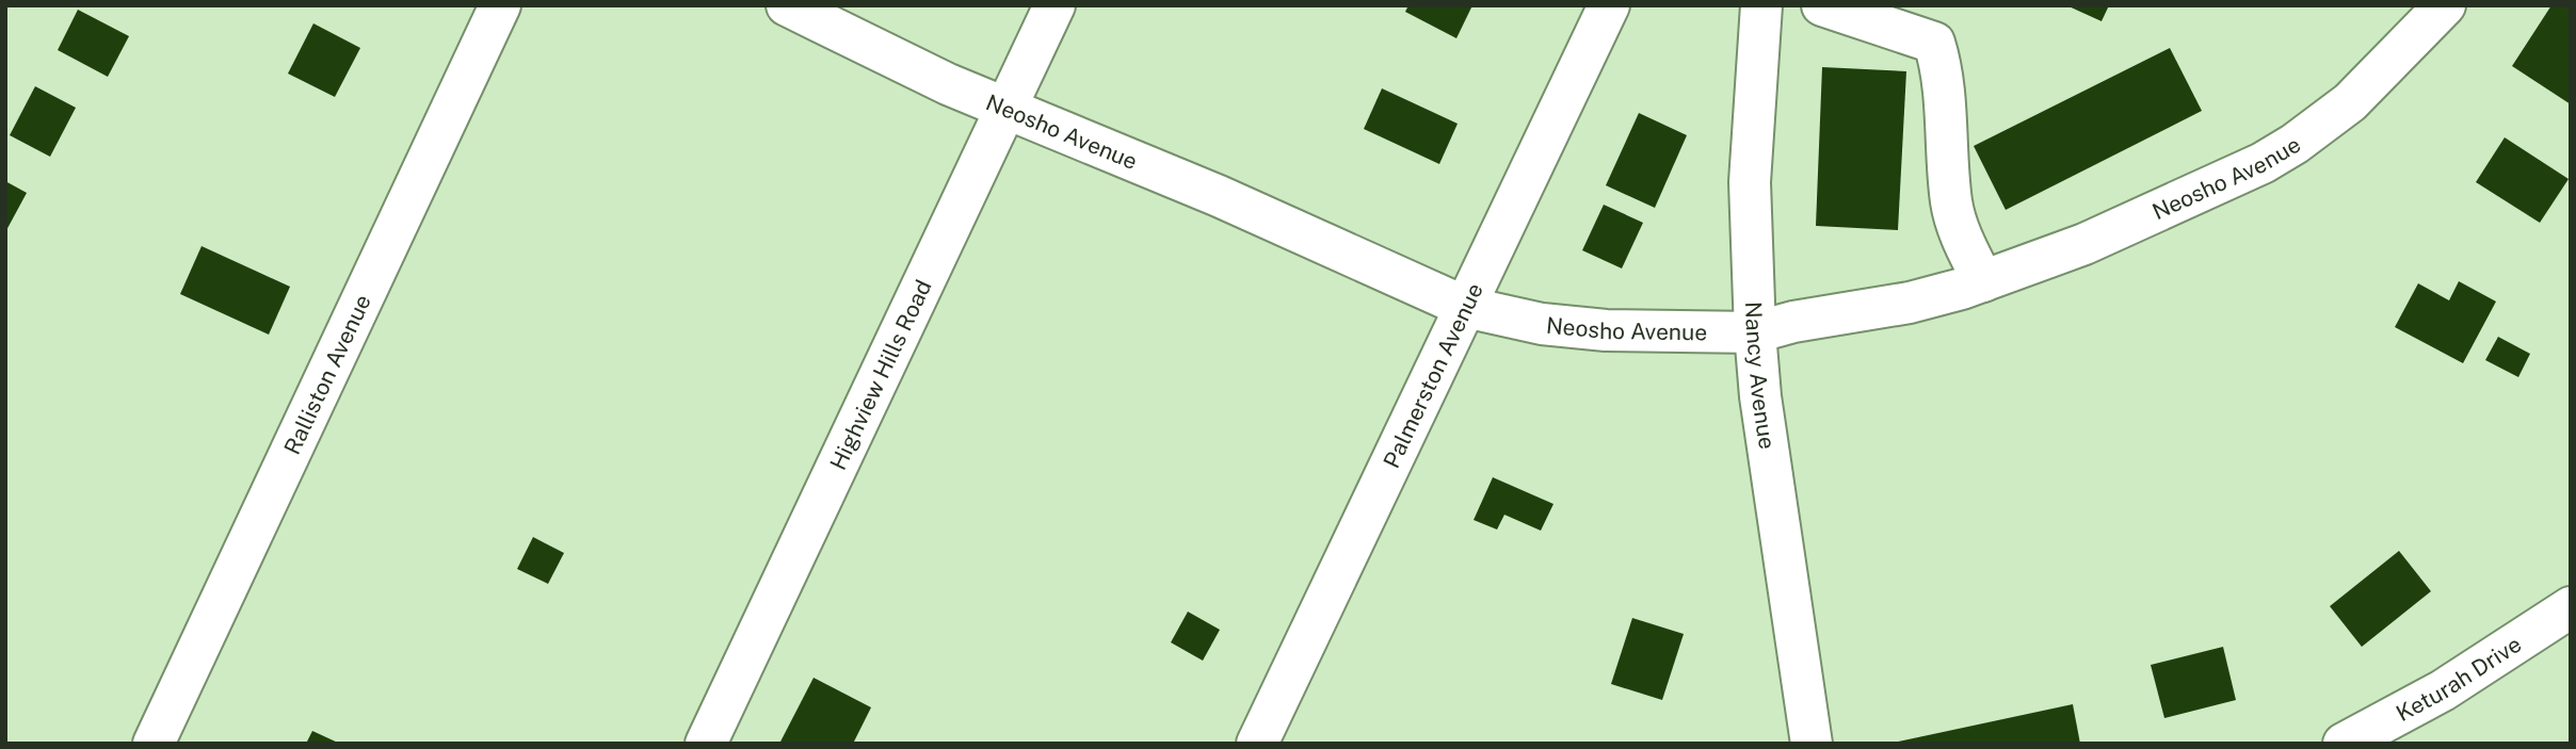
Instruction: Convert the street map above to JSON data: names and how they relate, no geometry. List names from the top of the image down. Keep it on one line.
{"streets":{"street":["Neosho Avenue","Palmerston Avenue","Ralliston Avenue","Highview Hills Road","Nancy Avenue","Keturah Drive"]},"crossings":[["Neosho Avenue","Palmerston Avenue"],["Neosho Avenue","Highview Hills Road"],["Neosho Avenue","Nancy Avenue"]]}
